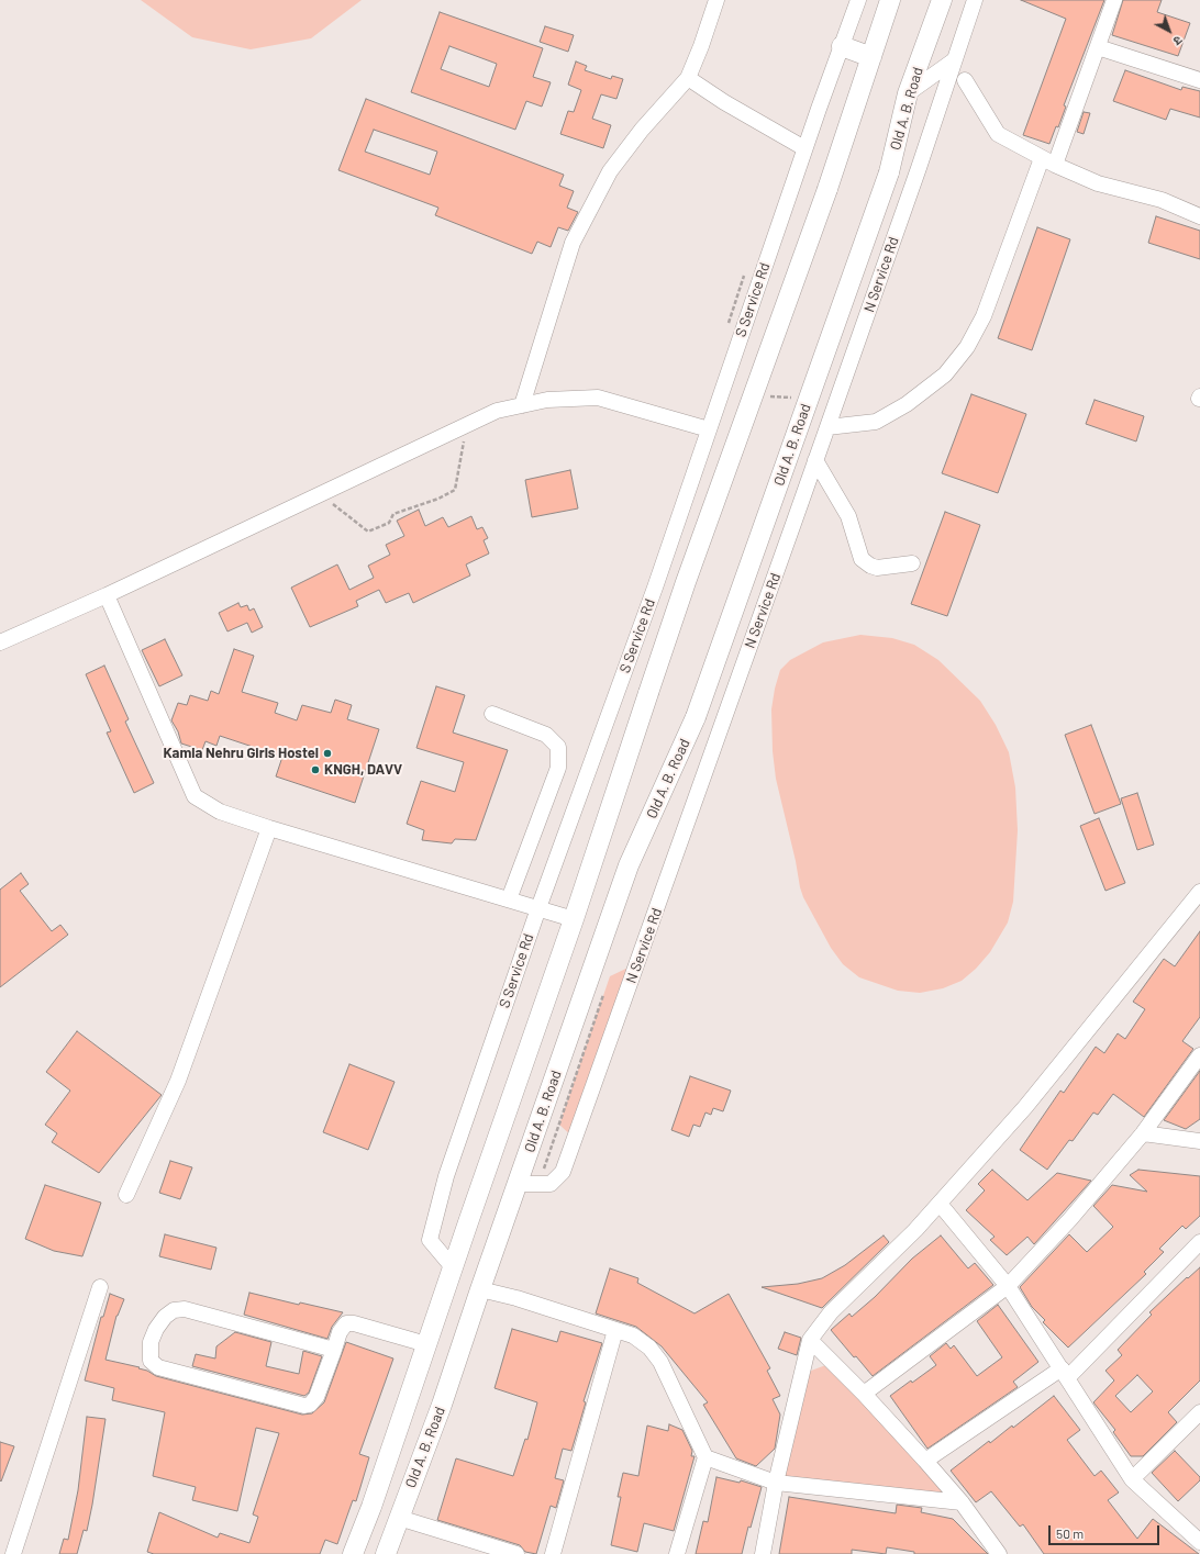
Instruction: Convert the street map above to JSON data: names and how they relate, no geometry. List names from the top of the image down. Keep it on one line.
{"streets":{"main road":["Old A. B. Road"],"street":["N Service Rd","S Service Rd"]},"crossings":[["Old A. B. Road","N Service Rd"]],"places":["Kamla Nehru Girls Hostel","KNGH, DAVV"],"scale_bar":"50 m","north":"bottom right"}
